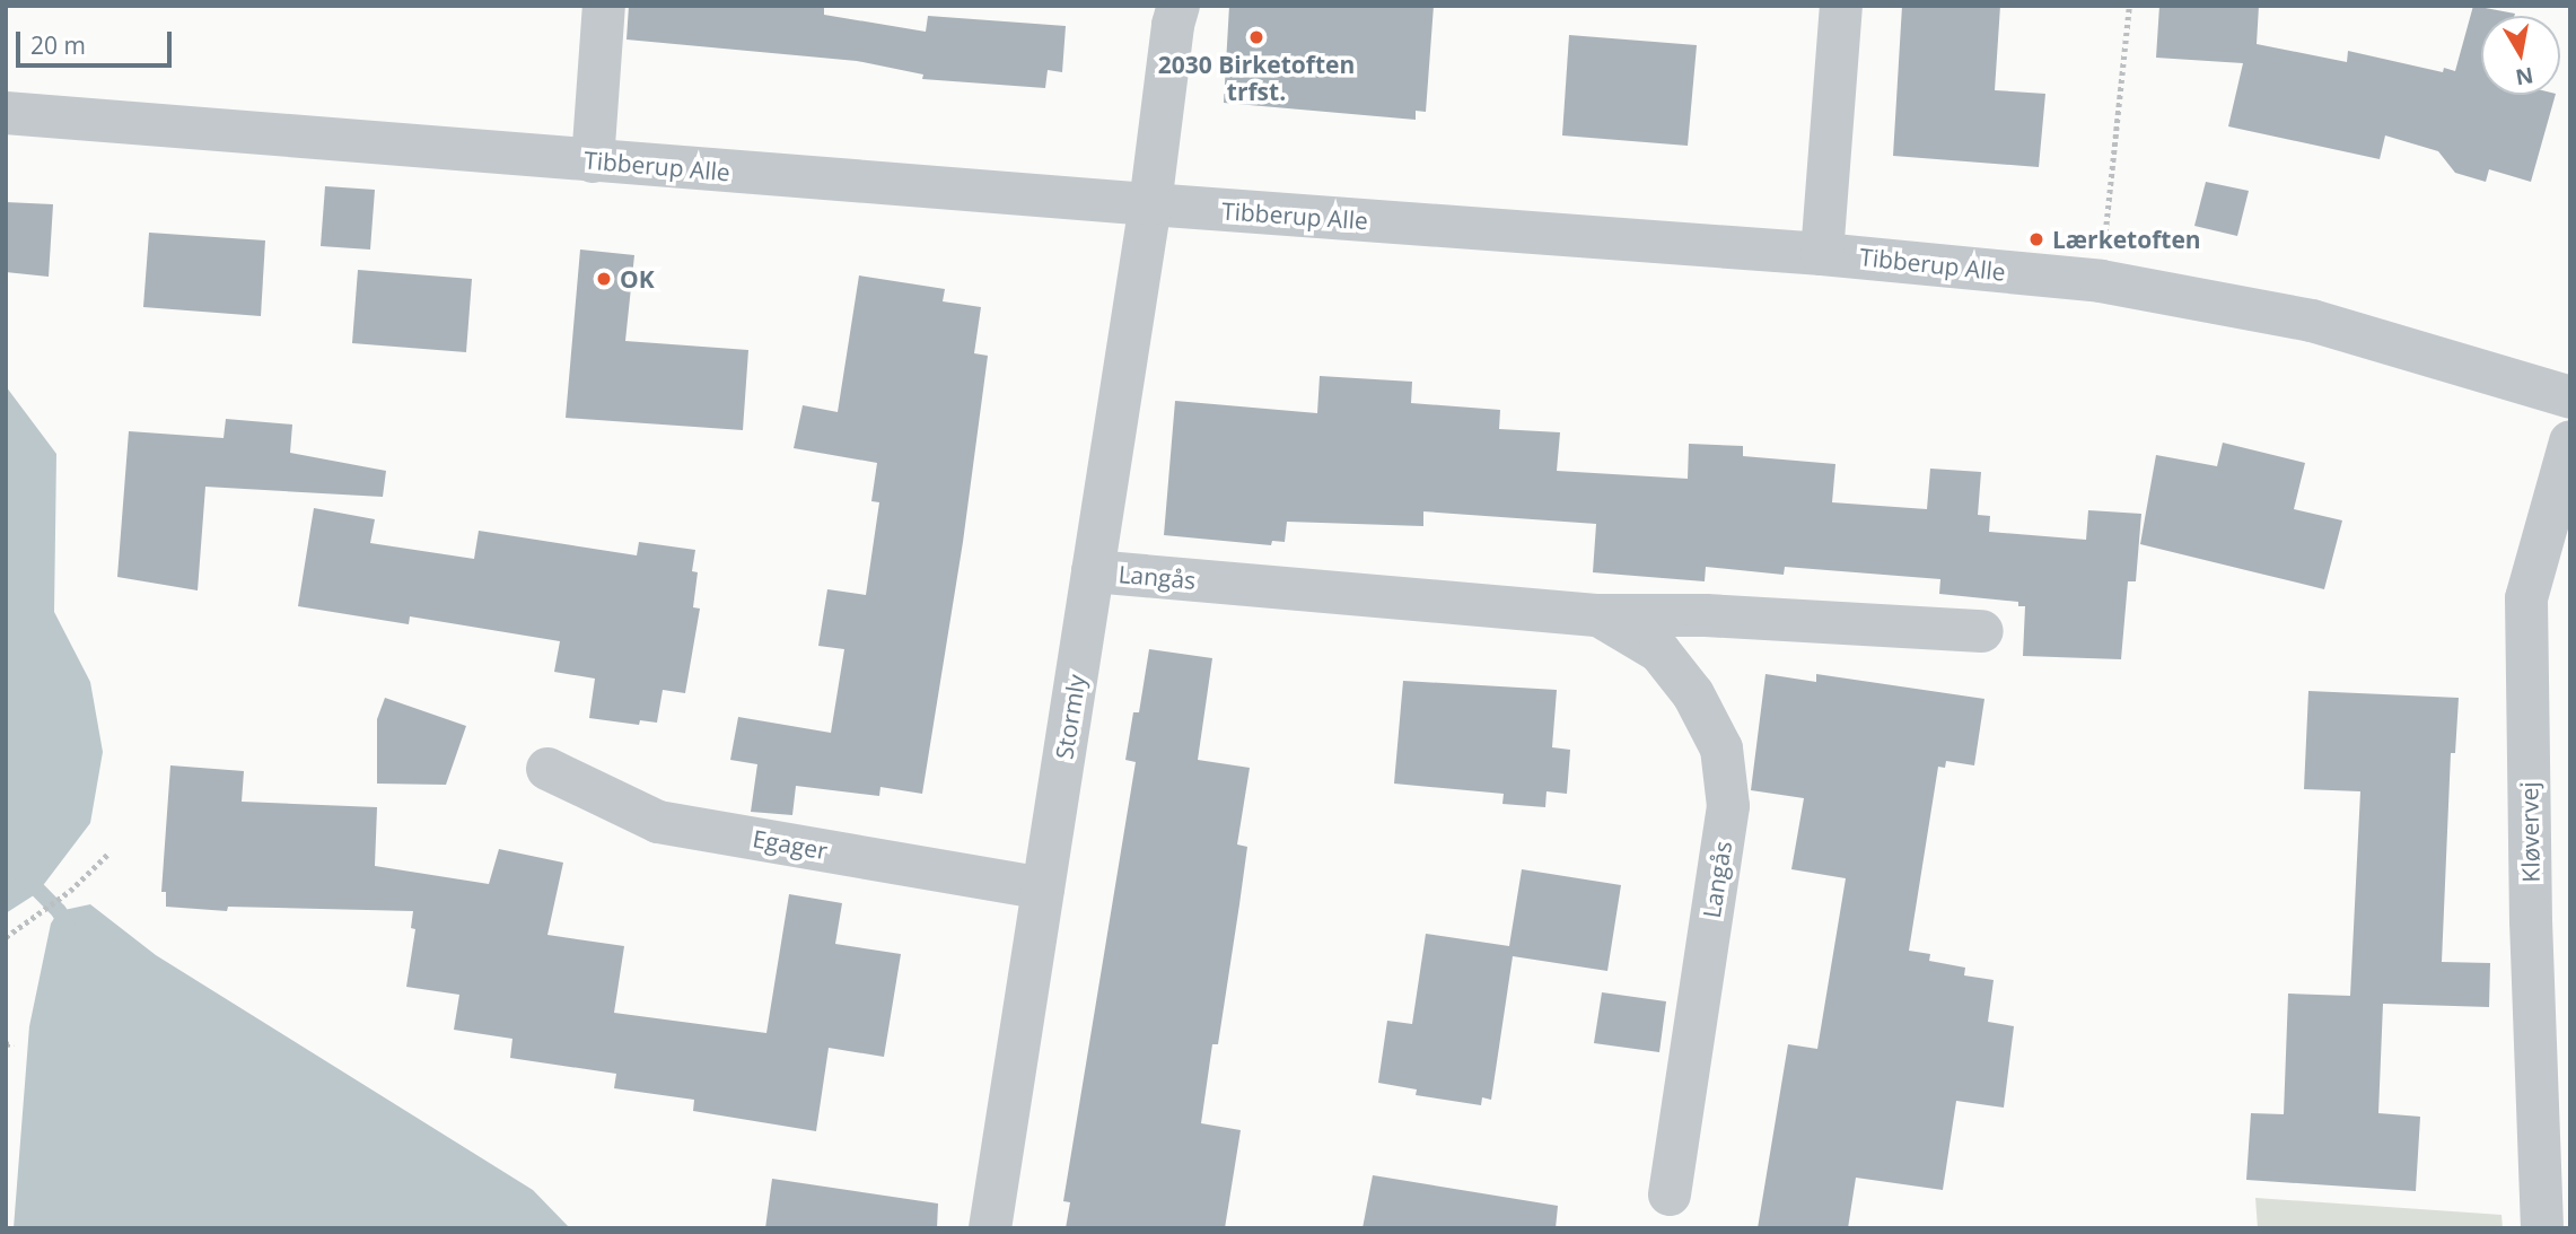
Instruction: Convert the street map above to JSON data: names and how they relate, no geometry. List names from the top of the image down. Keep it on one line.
{"streets":{"street":["Tibberup Alle","Langås","Stormly","Kløvervej","Egager"]},"crossings":[["Tibberup Alle","Stormly"],["Langås","Stormly"],["Stormly","Egager"]],"places":["2030 Birketoften trfst.","Lærketoften","OK"],"scale_bar":"20 m","north":"bottom"}
